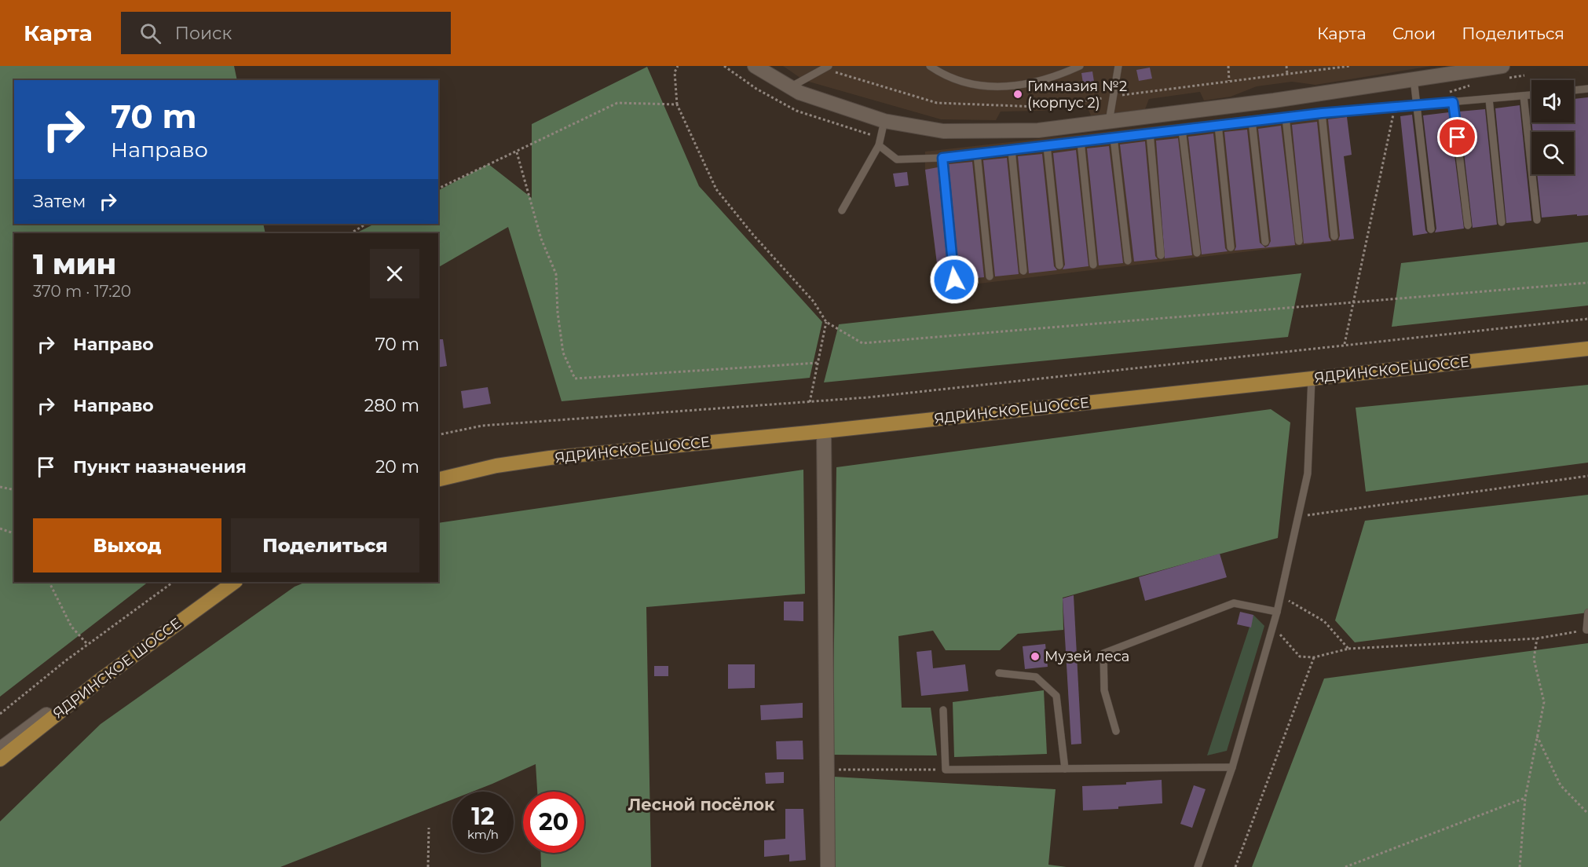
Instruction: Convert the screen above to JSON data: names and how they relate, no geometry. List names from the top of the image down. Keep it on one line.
{"streets":{"main road":["ЯДРИНСКОЕ ШОССЕ"]},"districts":["Лесной посёлок"],"places":["Гимназия №2 (корпус 2)","Музей леса"],"page":{"header":"Карта","search":"Поиск","nav":["Карта","Слои","Поделиться"],"turn":["70 m","Направо"],"then":"Затем","heading":["1 мин","370 m · 17:20"],"list":[{"name":"Направо","value":"70 m"},{"name":"Направо","value":"280 m"},{"name":"Пункт назначения","value":"20 m"}],"buttons":["Выход","Поделиться"],"speed":"12 km/h","limit":"20"}}
